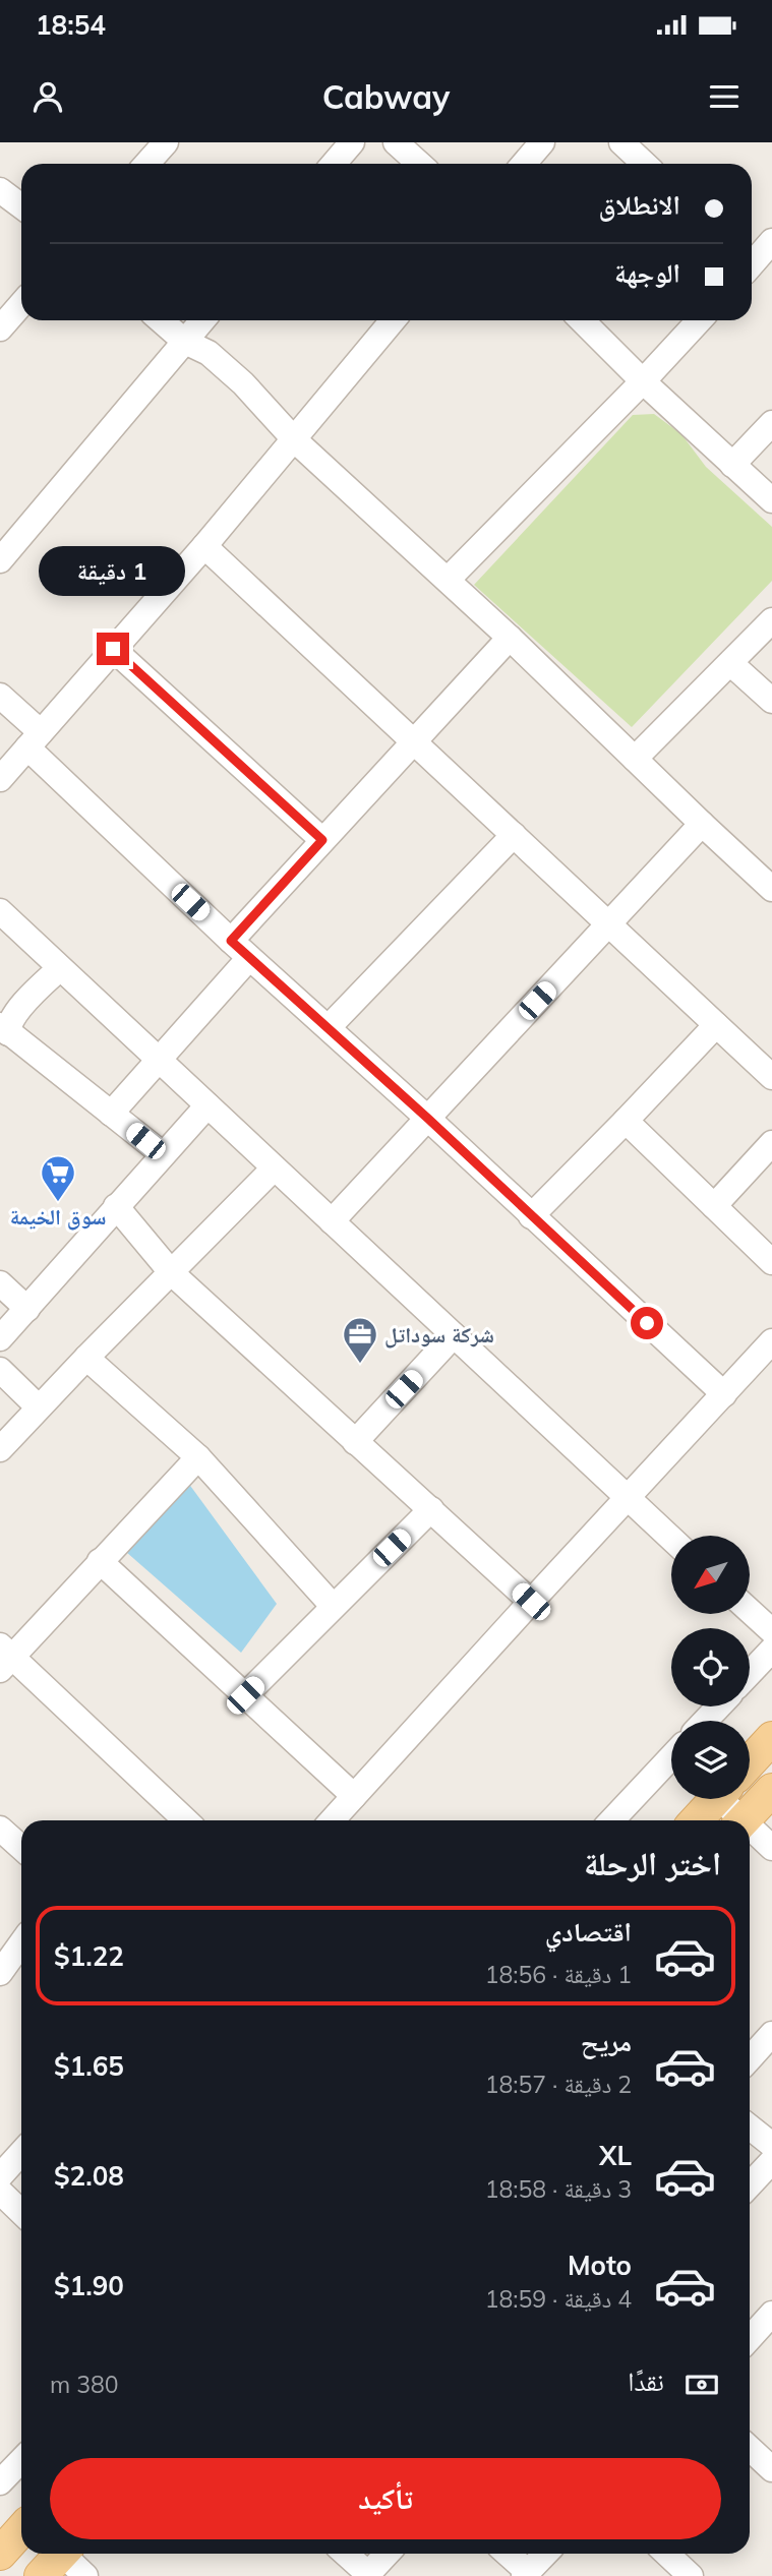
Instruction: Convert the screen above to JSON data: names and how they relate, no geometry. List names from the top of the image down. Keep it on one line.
{"places":{"supermarket":["سوق الخيمة"],"office":["شركة سوداتل"]},"north":"bottom left","page":{"status":"18:54","header":"Cabway","banner":["الانطلاق","الوجهة"],"bubble":"1 دقيقة","heading":"اختر الرحلة","list":[{"name":"اقتصادي","note":"1 دقيقة · 18:56","value":"$1.22"},{"name":"مريح","note":"2 دقيقة · 18:57","value":"$1.65"},{"name":"XL","note":"3 دقيقة · 18:58","value":"$2.08"},{"name":"Moto","note":"4 دقيقة · 18:59","value":"$1.90"}],"pay":["نقدًا","380 m"],"buttons":"تأكيد"}}
